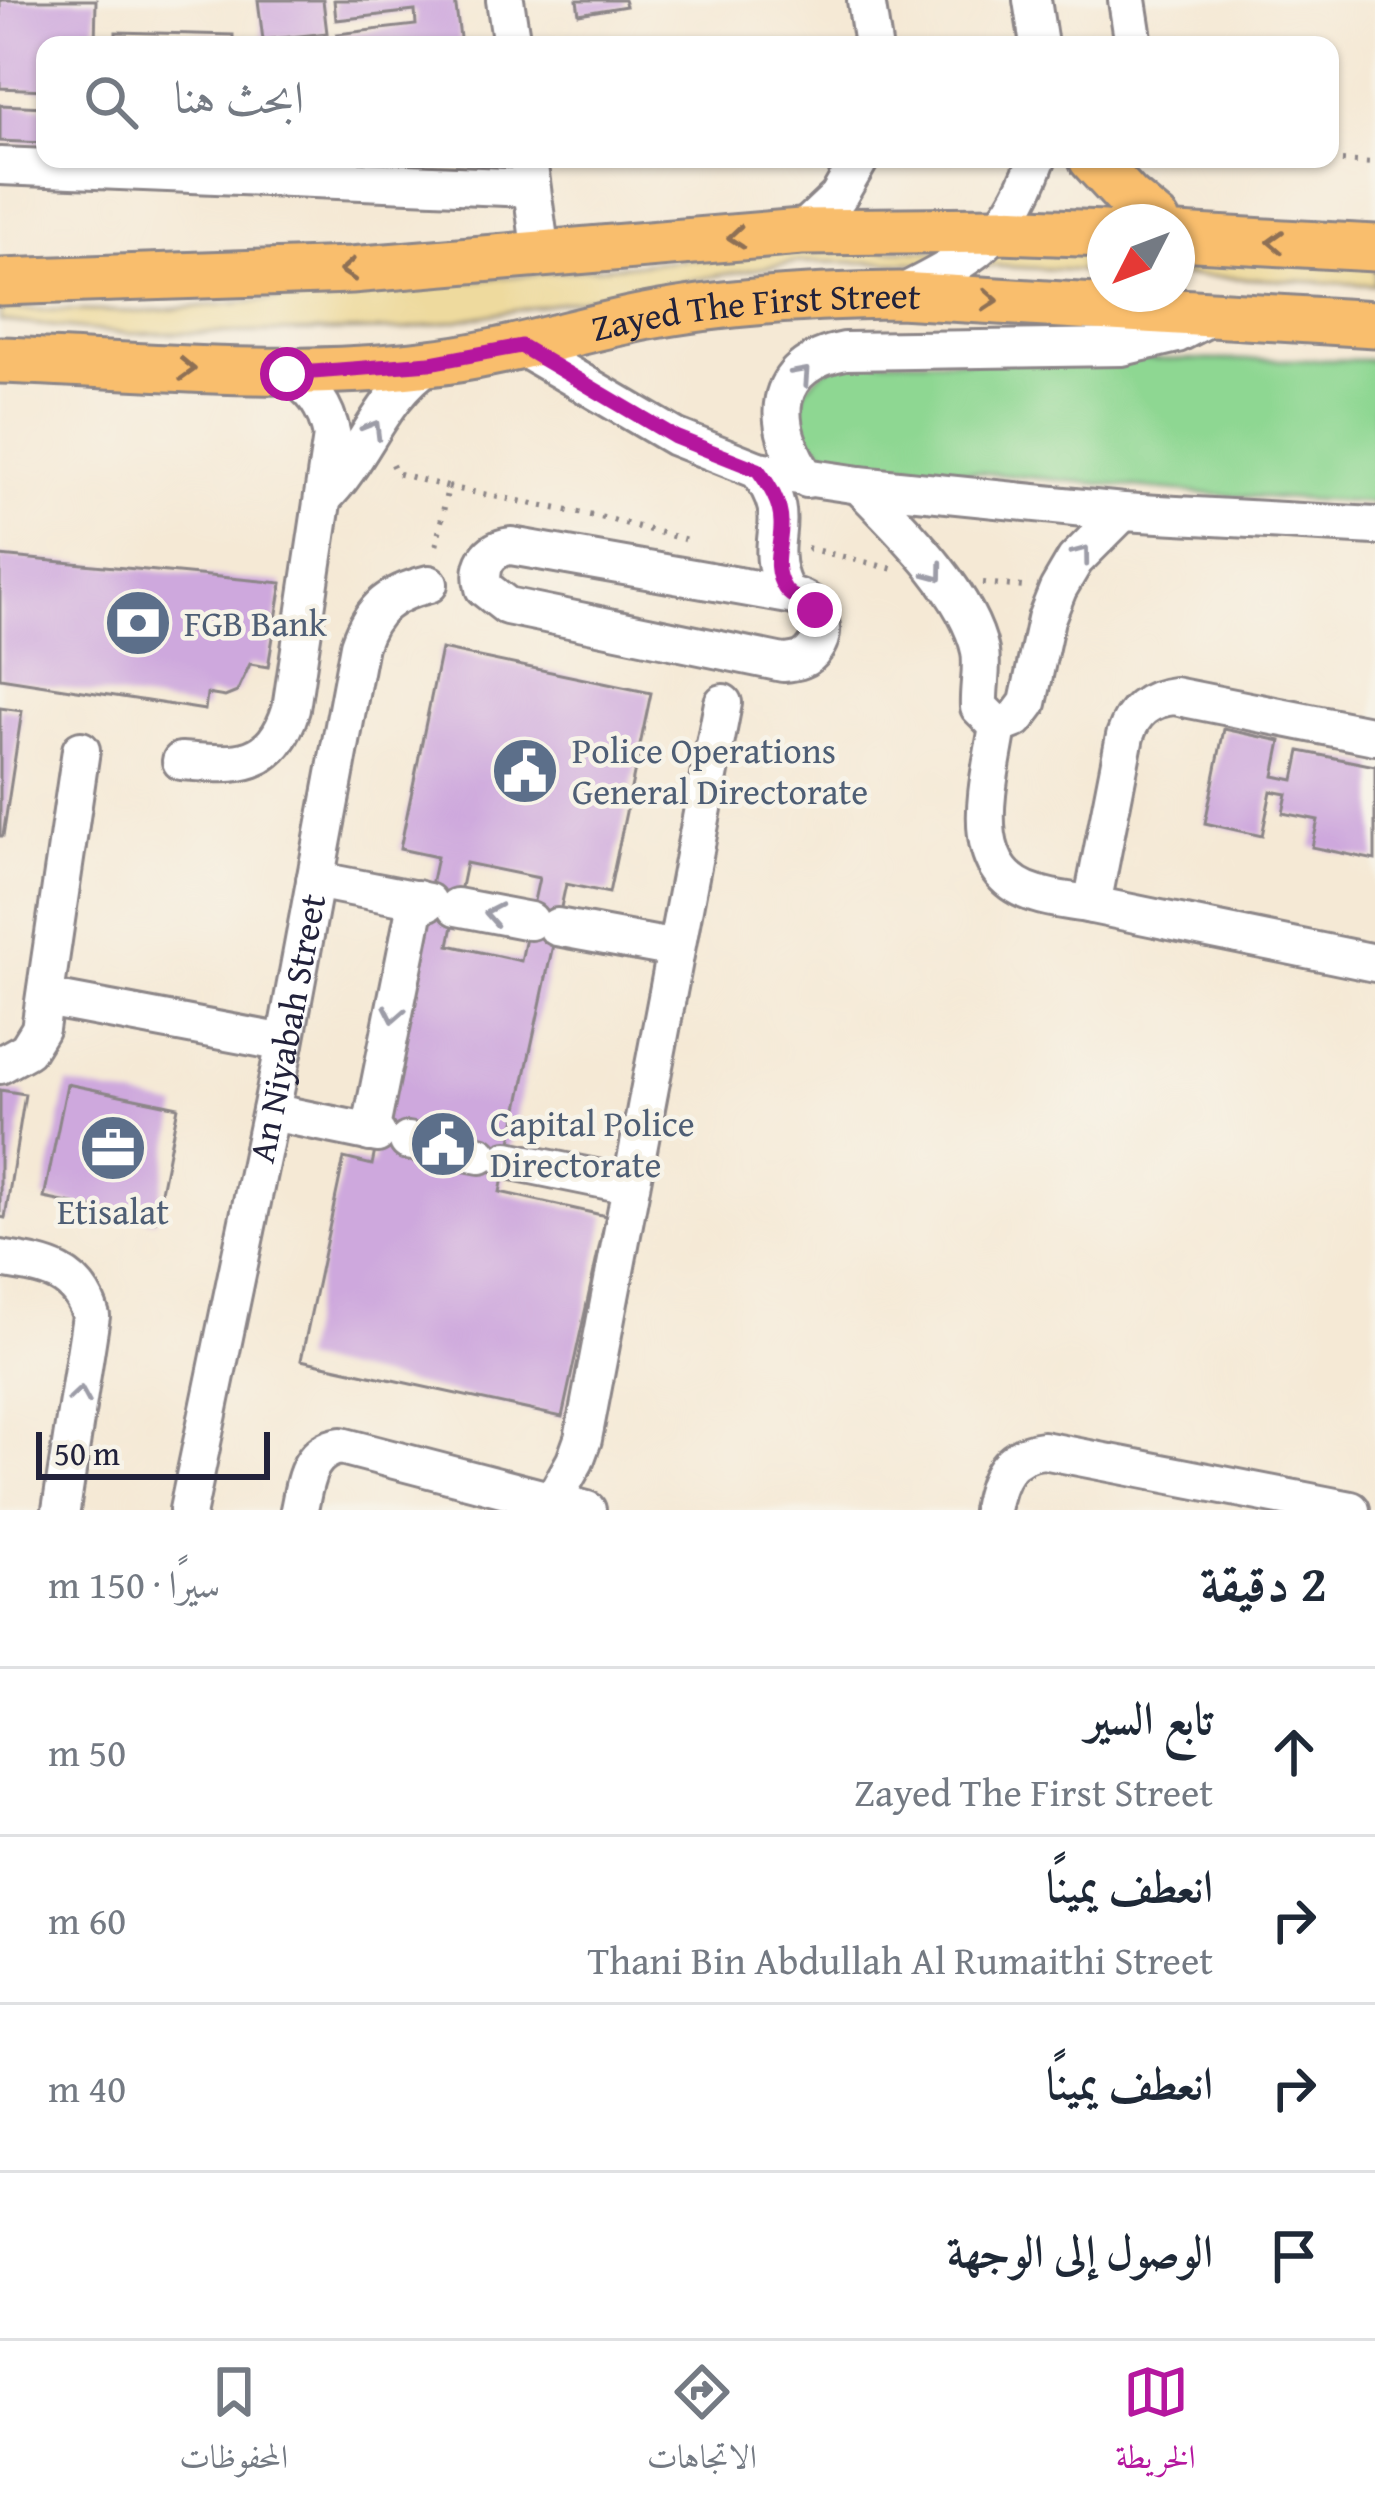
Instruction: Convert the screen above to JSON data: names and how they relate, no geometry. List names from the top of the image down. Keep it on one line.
{"streets":{"main road":["Zayed The First Street"],"street":["An Niyabah Street"]},"places":{"bank":["FGB Bank"],"public building":["Police Operations General Directorate","Capital Police Directorate"],"office":["Etisalat"]},"scale_bar":"50 m","north":"bottom left","page":{"search":"ابحث هنا","scale":"50 m","heading":["2 دقيقة","سيرًا · 150 m"],"list":[["تابع السير","Zayed The First Street","50 m"],["انعطف يمينًا","Thani Bin Abdullah Al Rumaithi Street","60 m"],["انعطف يمينًا","40 m"],"الوصول إلى الوجهة"],"nav":["الخريطة","الاتجاهات","المحفوظات"]}}
